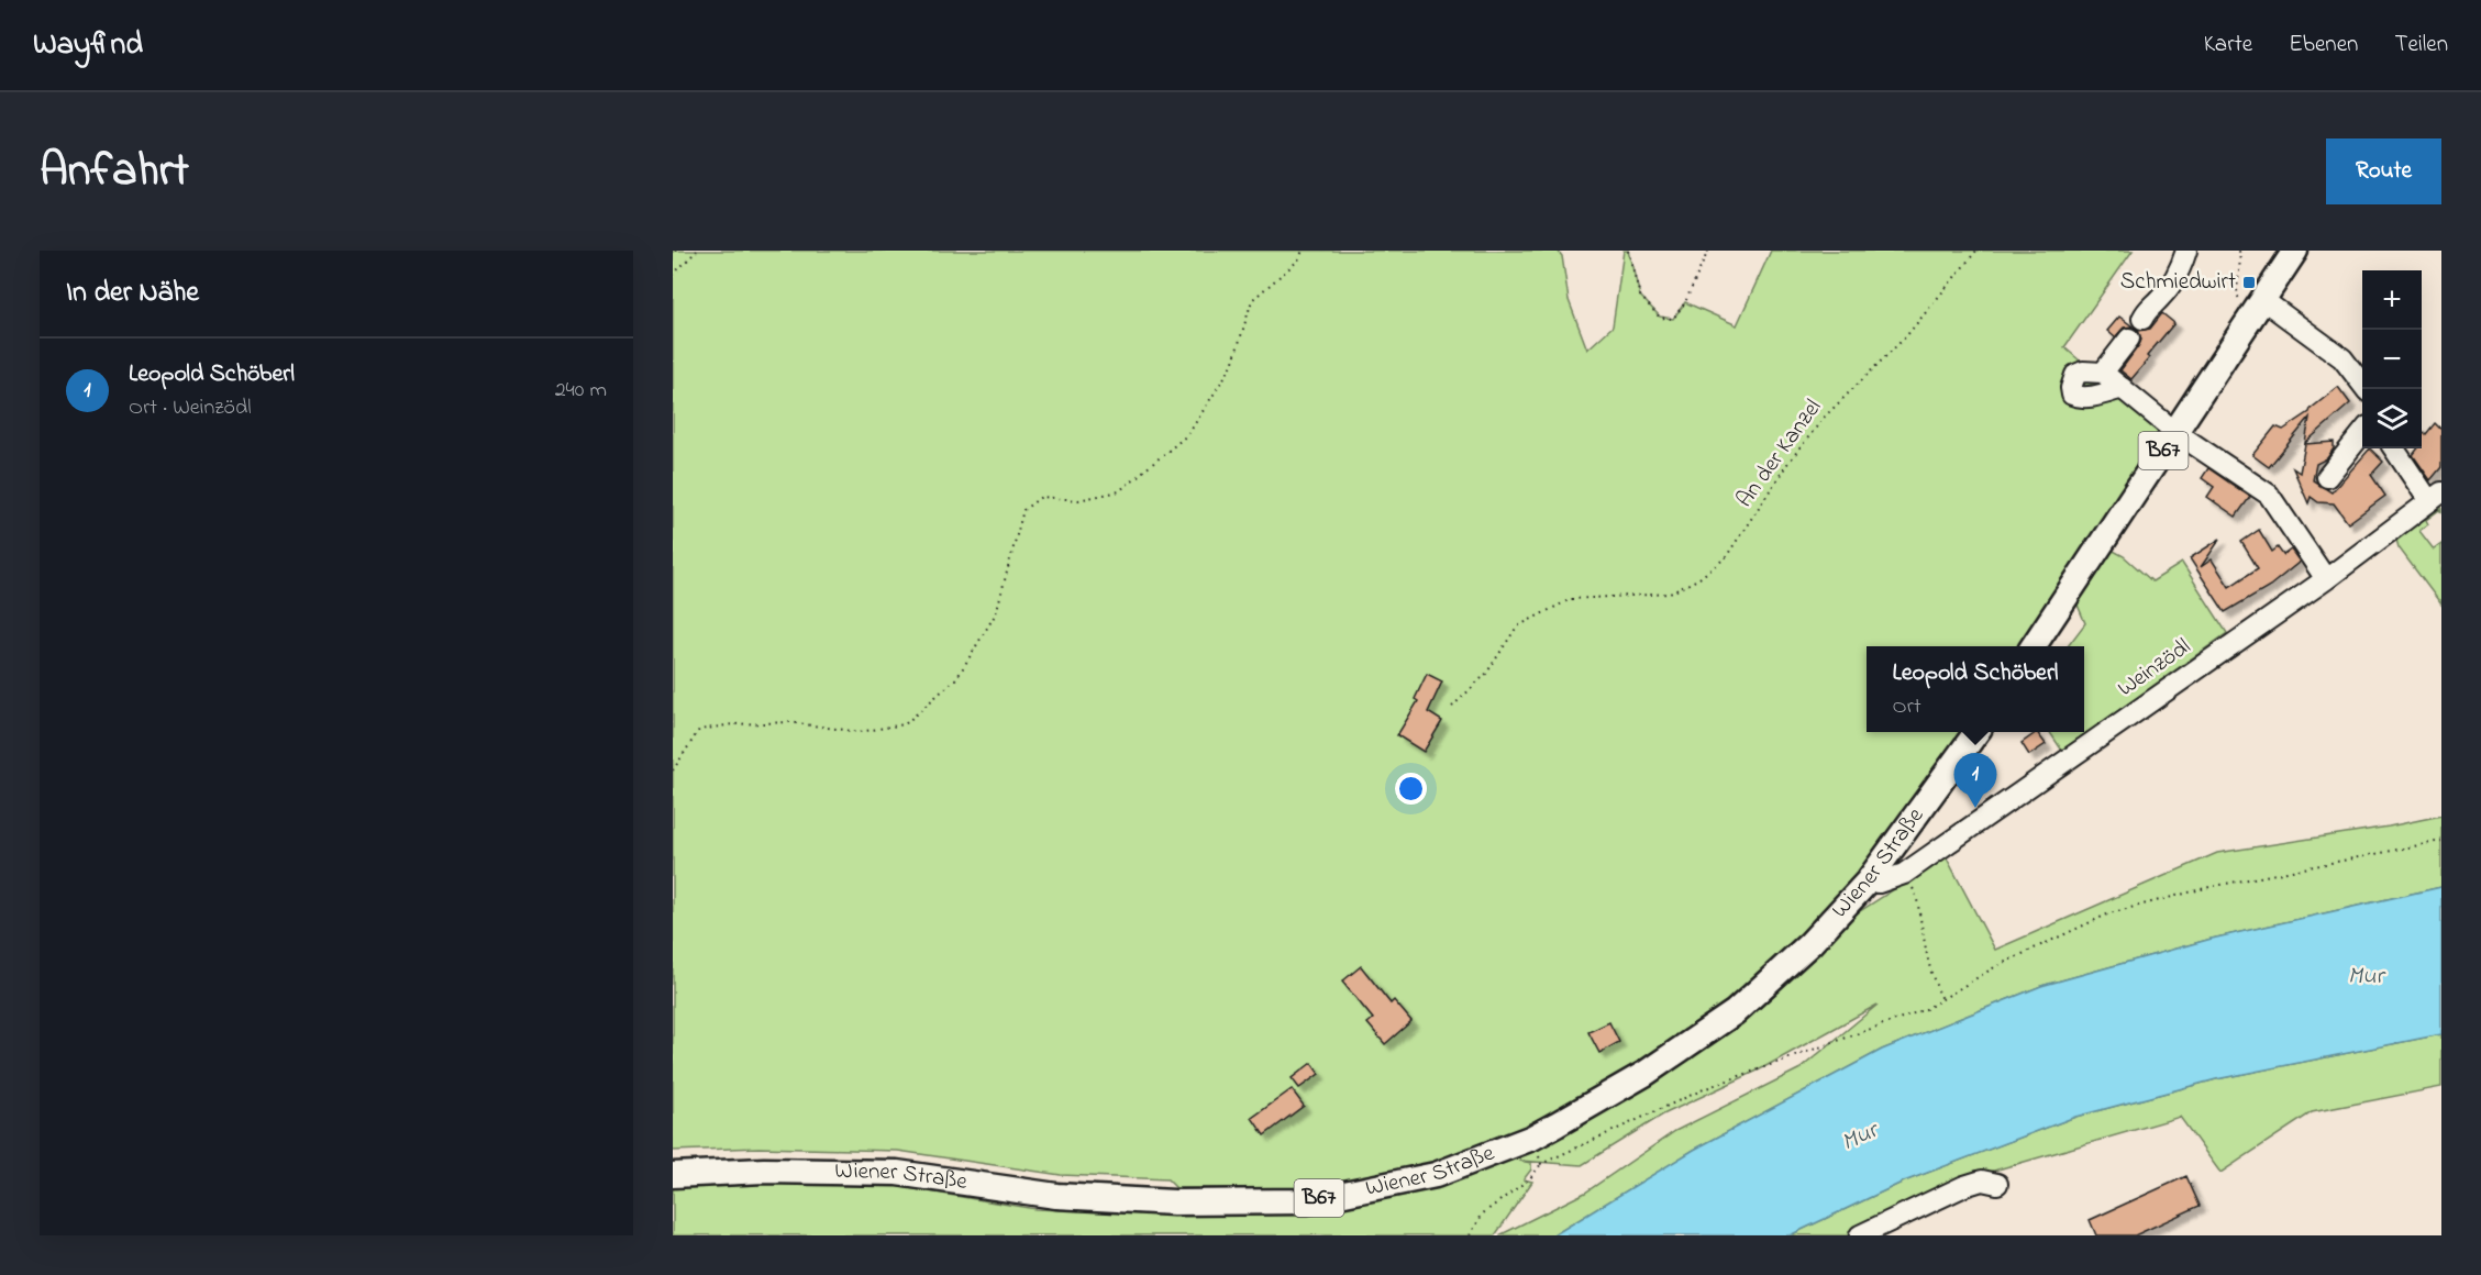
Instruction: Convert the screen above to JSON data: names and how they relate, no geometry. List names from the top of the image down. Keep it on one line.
{"streets":{"main road":["B67","Wiener Straße"],"street":["Weinzödl"],"path":["An der Kanzel"]},"crossings":[["Weinzödl","Wiener Straße"]],"water":["Mur"],"places":{"transit":["Schmiedwirt"]},"page":{"header":"Wayfind","nav":["Karte","Ebenen","Teilen"],"title":"Anfahrt","buttons":"Route","heading":"In der Nähe","map_buttons":["+","−"],"list":[{"mark":"1","name":"Leopold Schöberl","note":"Ort · Weinzödl","value":"240 m"}],"popup":["Leopold Schöberl","Ort"],"pins":"1"}}
